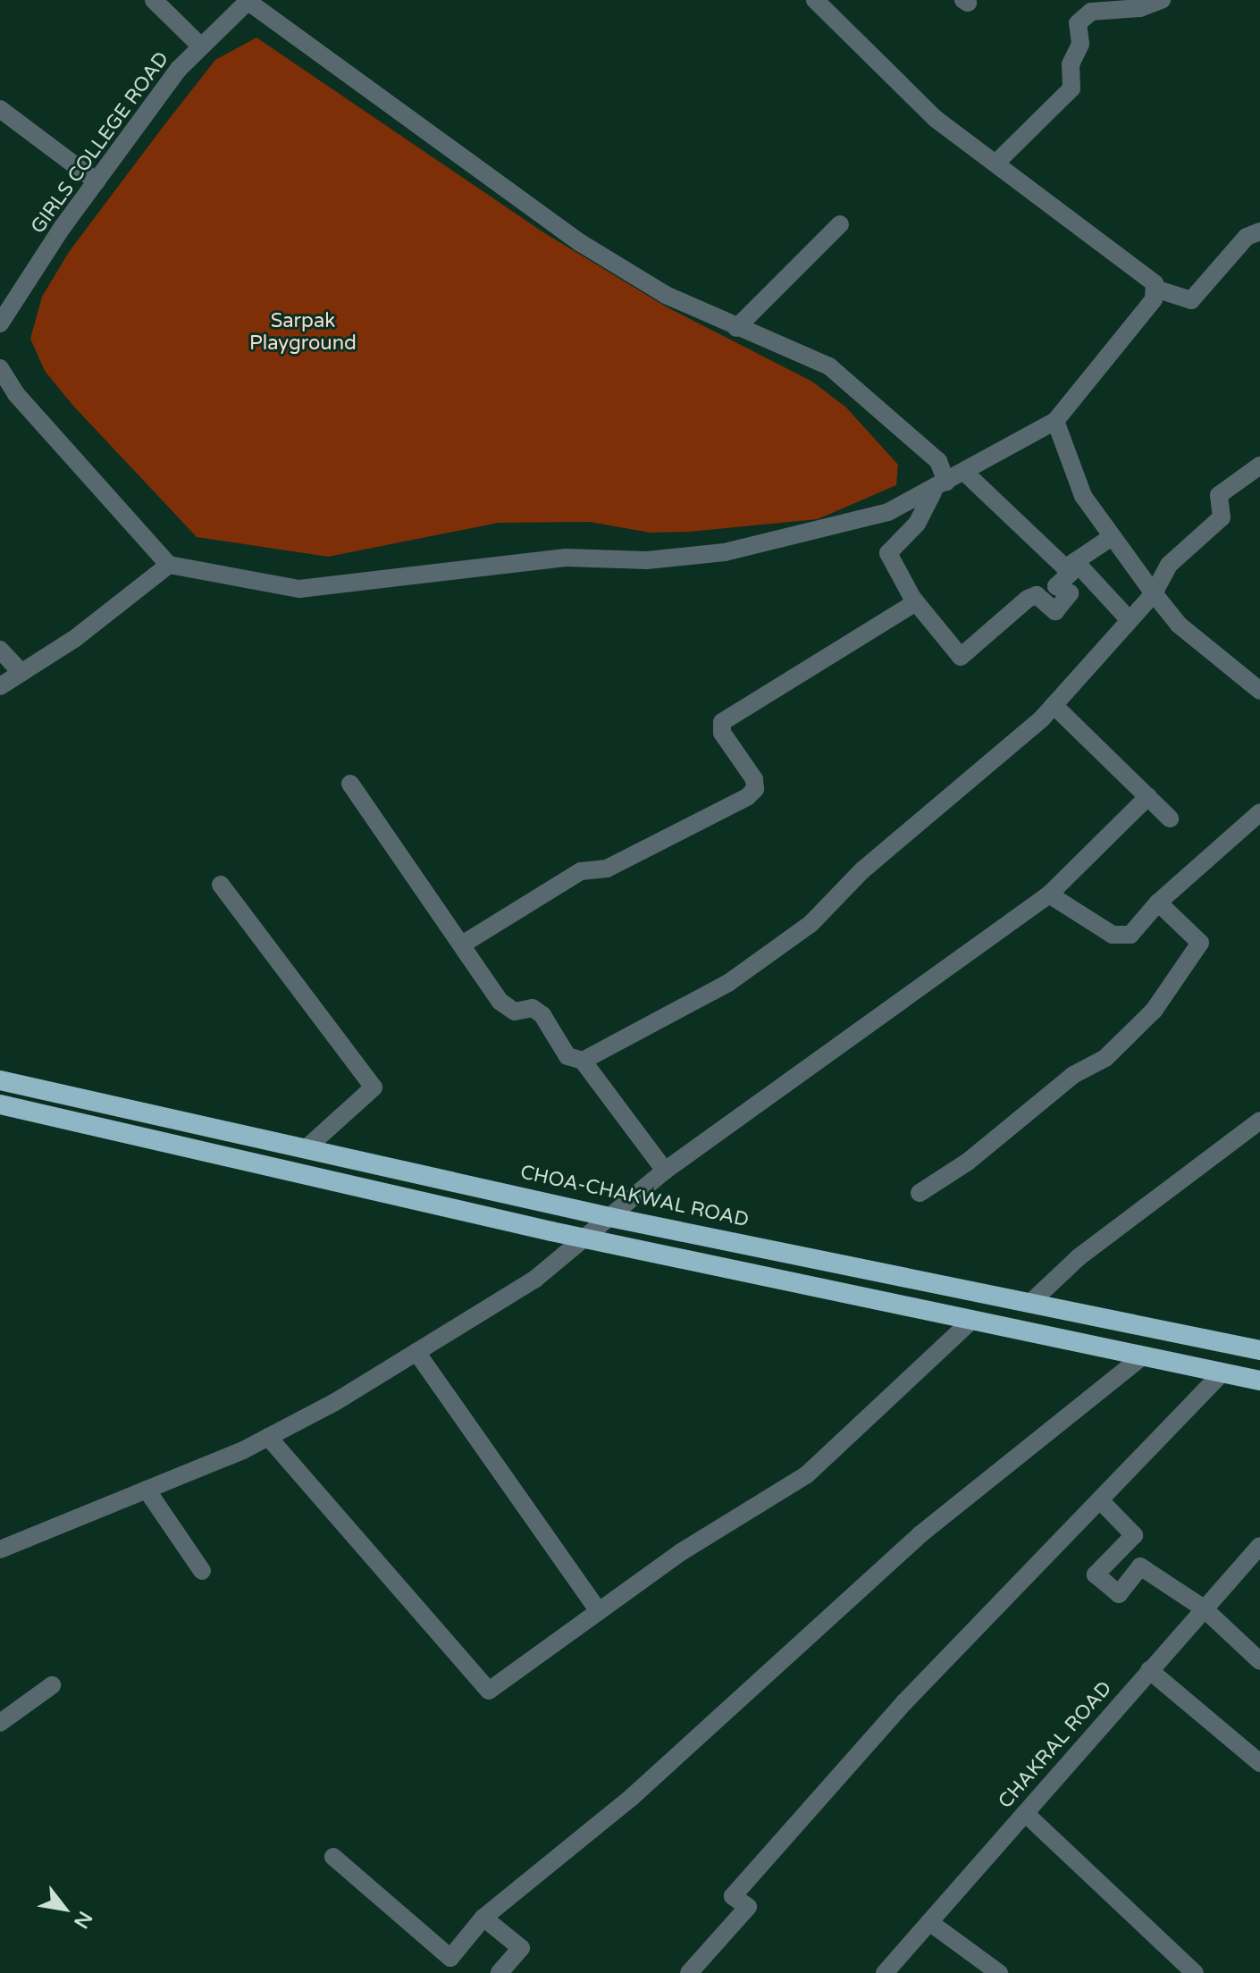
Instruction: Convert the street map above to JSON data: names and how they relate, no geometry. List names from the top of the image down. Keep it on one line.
{"streets":{"highway":["CHOA-CHAKWAL ROAD"],"street":["GIRLS COLLEGE ROAD","CHAKRAL ROAD"]},"parks":["Sarpak Playground"],"north":"bottom right"}
